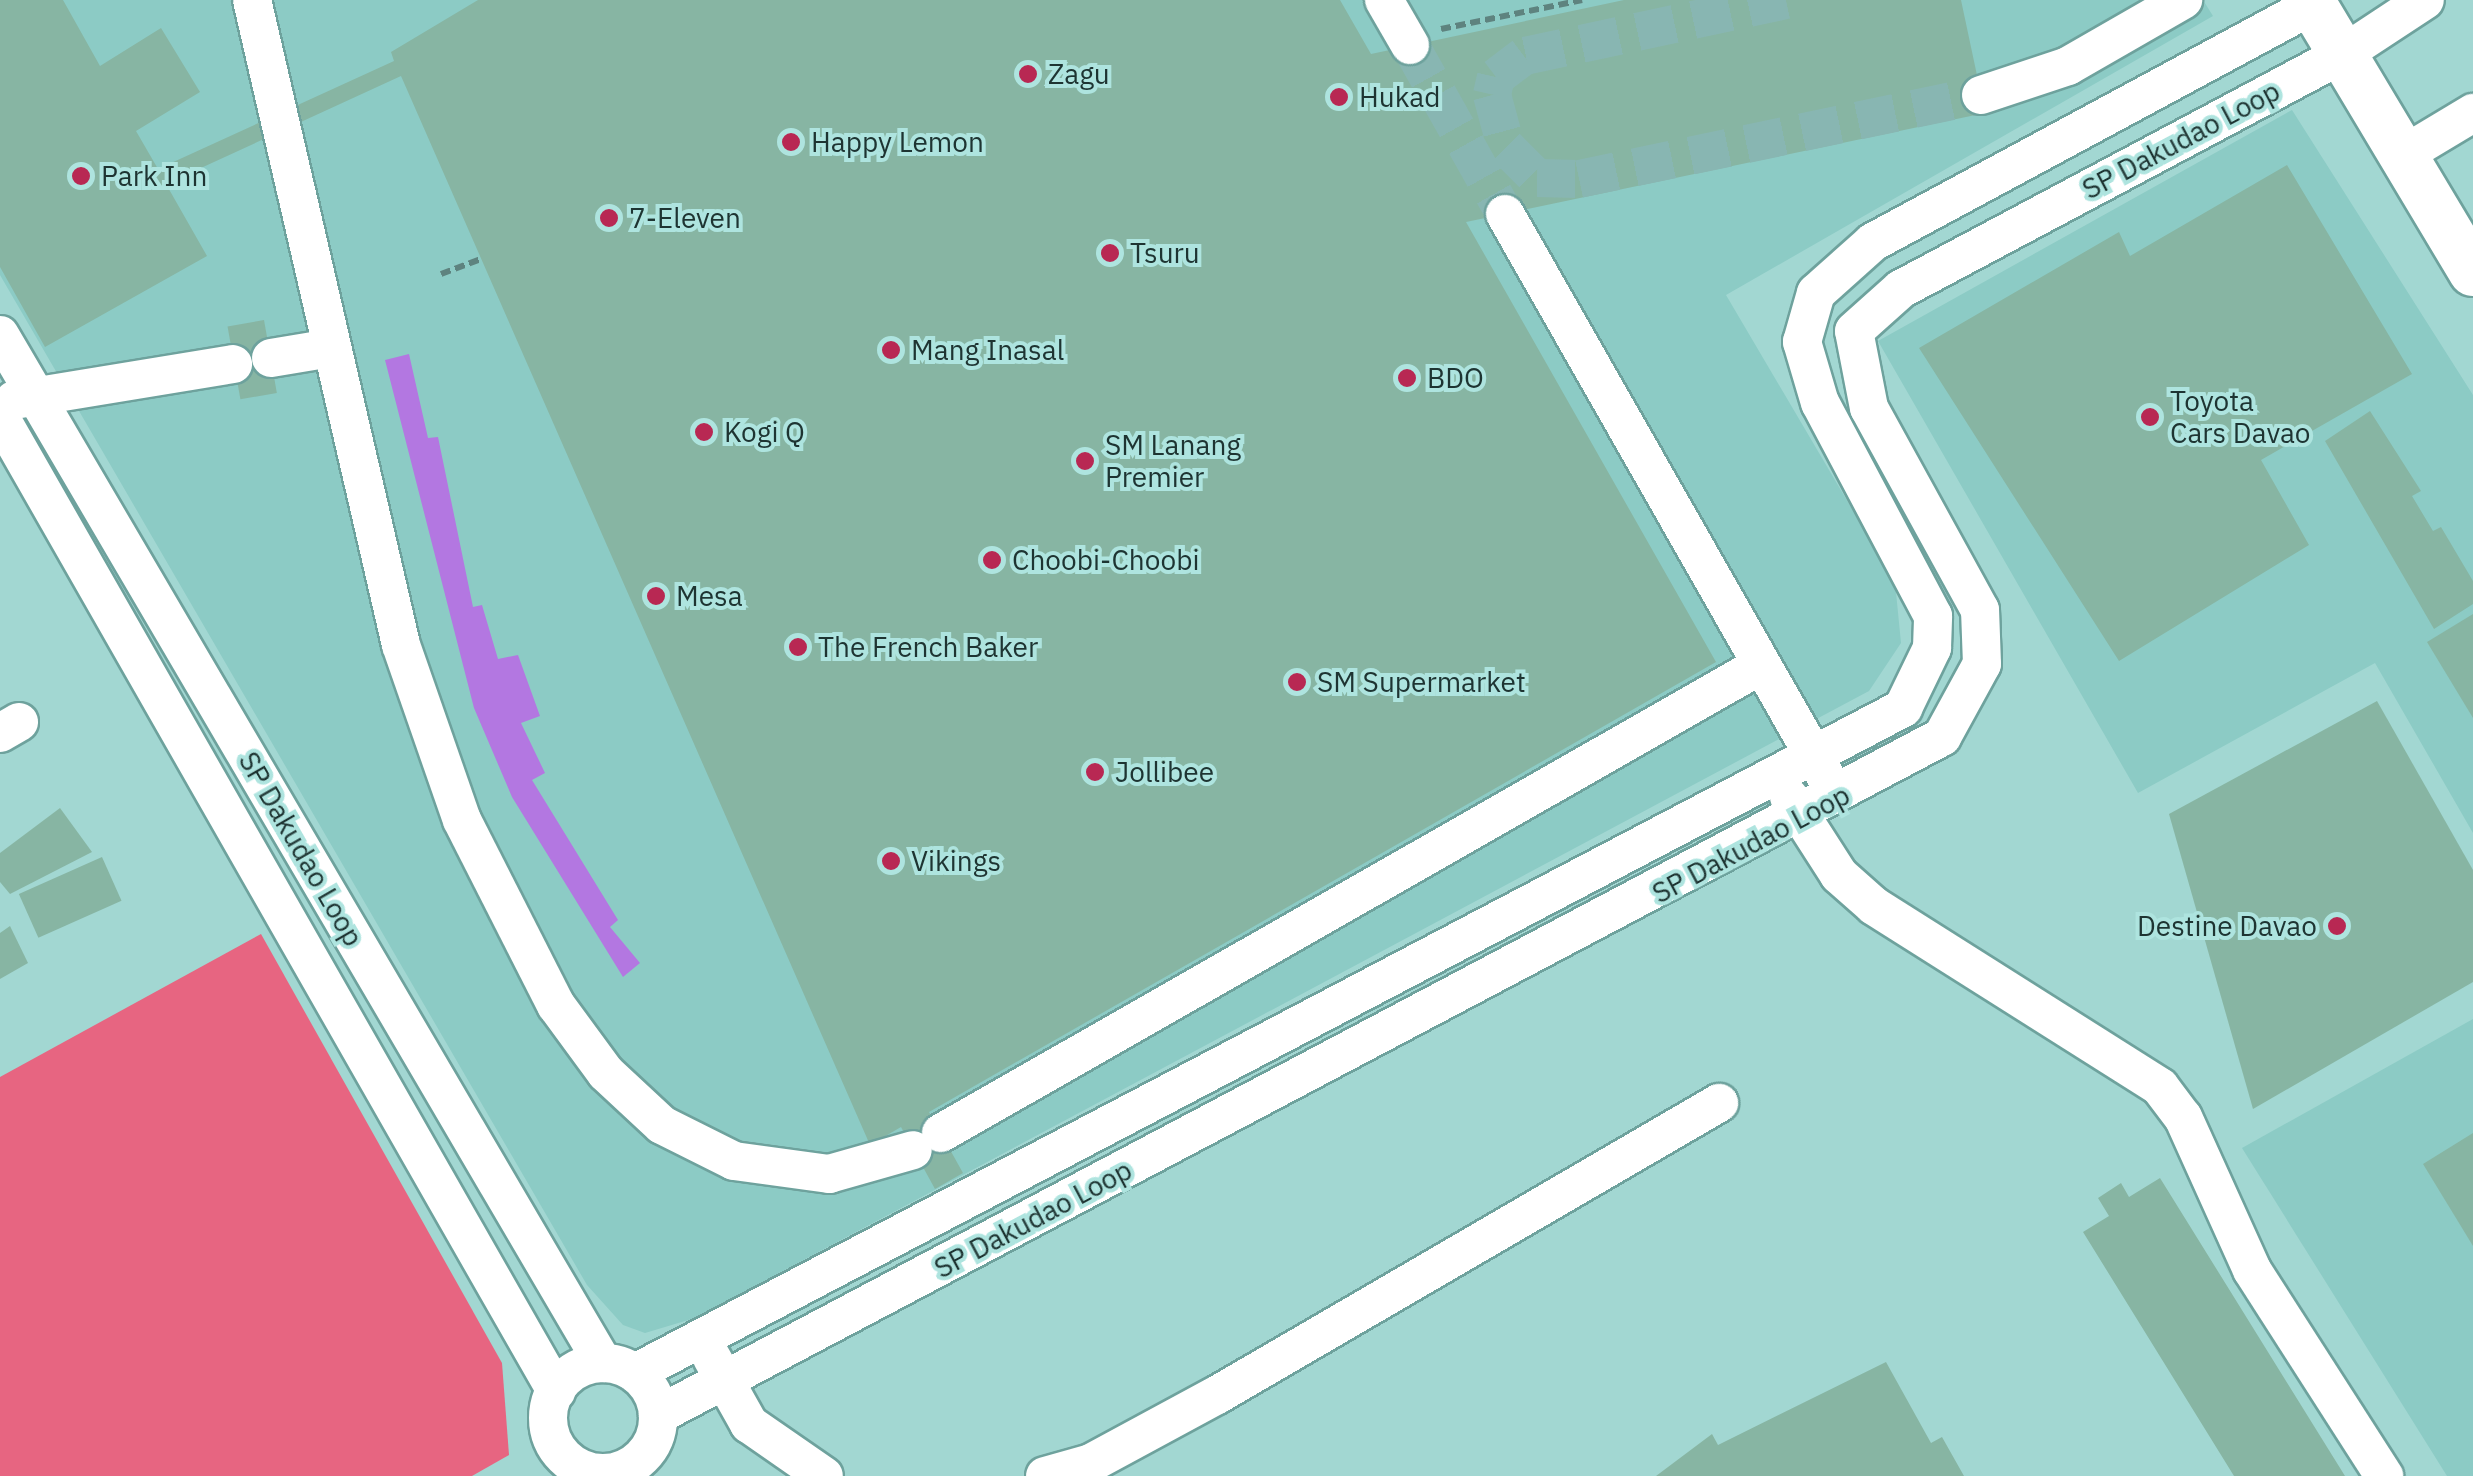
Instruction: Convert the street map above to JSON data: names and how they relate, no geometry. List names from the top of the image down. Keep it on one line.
{"streets":{"street":["SP Dakudao Loop"]},"places":["Zagu","Hukad","Happy Lemon","Park Inn","7-Eleven","Tsuru","Mang Inasal","BDO","Toyota Cars Davao","Kogi Q","SM Lanang Premier","Choobi-Choobi","Mesa","The French Baker","SM Supermarket","Jollibee","Vikings","Destine Davao"]}
